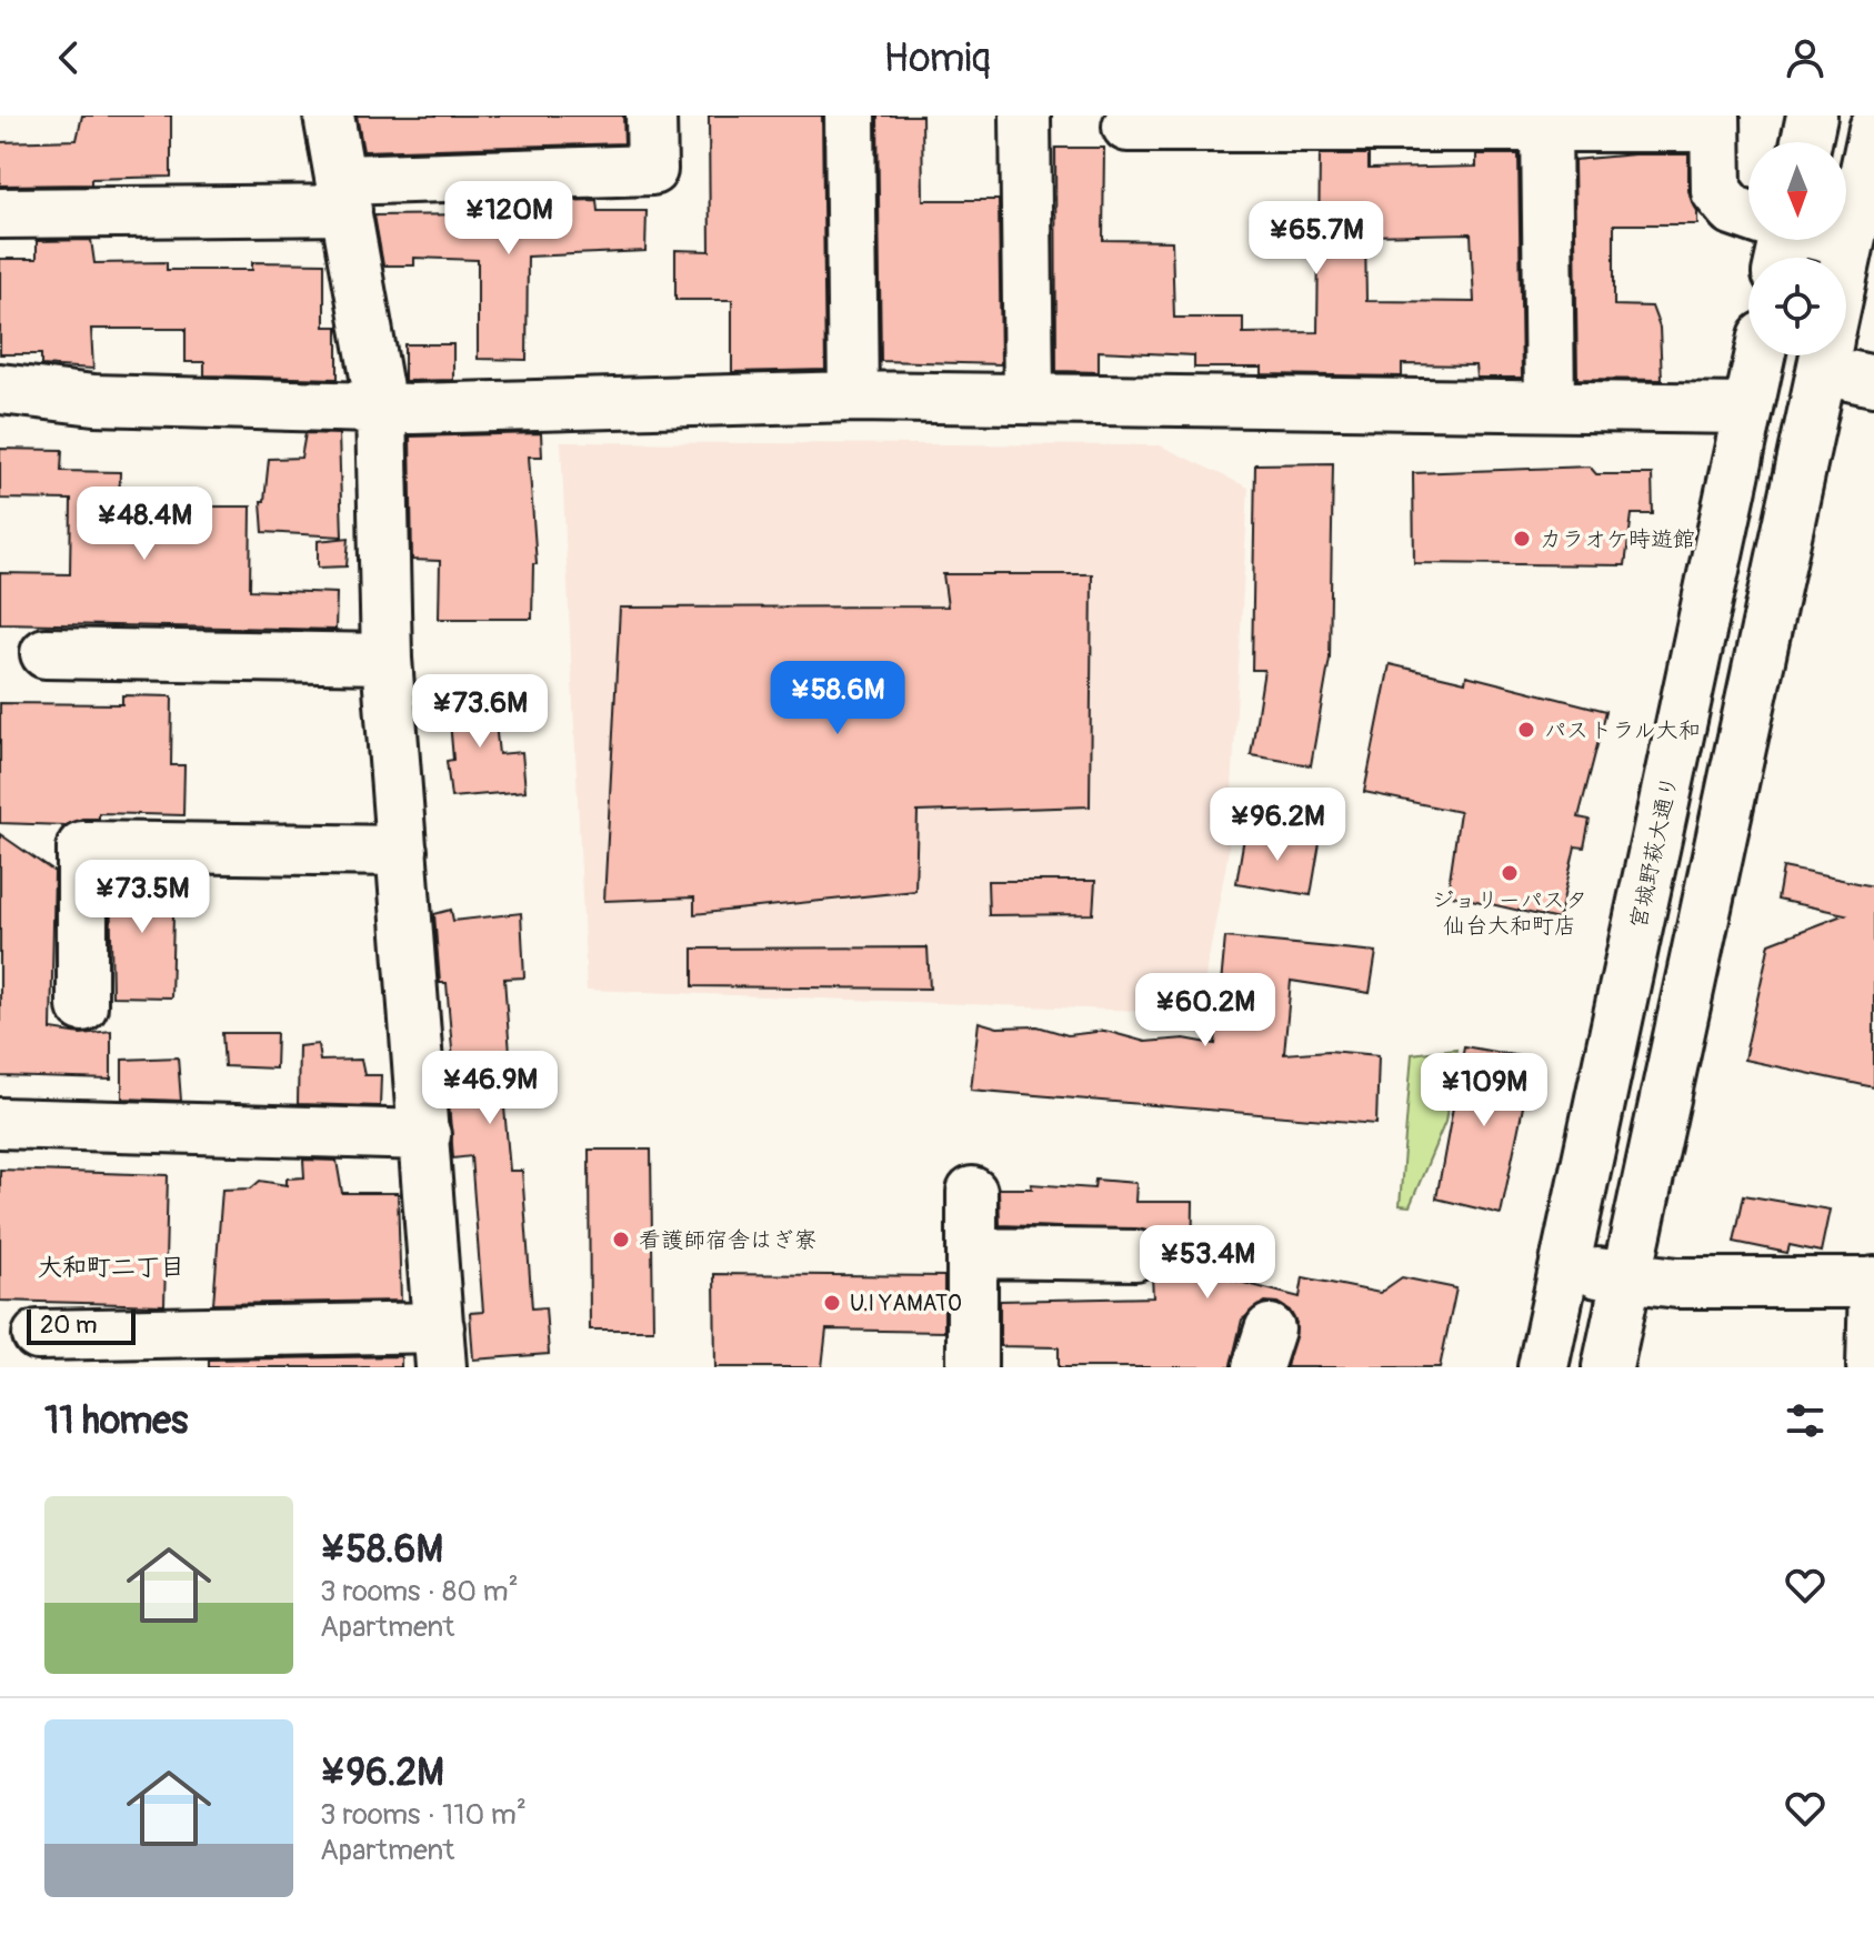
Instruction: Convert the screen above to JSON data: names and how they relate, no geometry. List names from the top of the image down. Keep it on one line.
{"streets":{"street":["宮城野萩大通り"]},"districts":["大和町二丁目"],"places":["カラオケ時遊館","パストラル大和","ジョリーパスタ 仙台大和町店","看護師宿舎はぎ寮","U.I YAMATO"],"scale_bar":"20 m","north":"bottom","page":{"header":"Homiq","price":["¥120M","¥65.7M","¥48.4M","¥58.6M","¥73.6M","¥96.2M","¥73.5M","¥60.2M","¥46.9M","¥109M","¥53.4M"],"scale":"20 m","heading":"11 homes","list":[{"name":"¥58.6M","note":"3 rooms · 80 m² · Apartment"},{"name":"¥96.2M","note":"3 rooms · 110 m² · Apartment"}]}}
